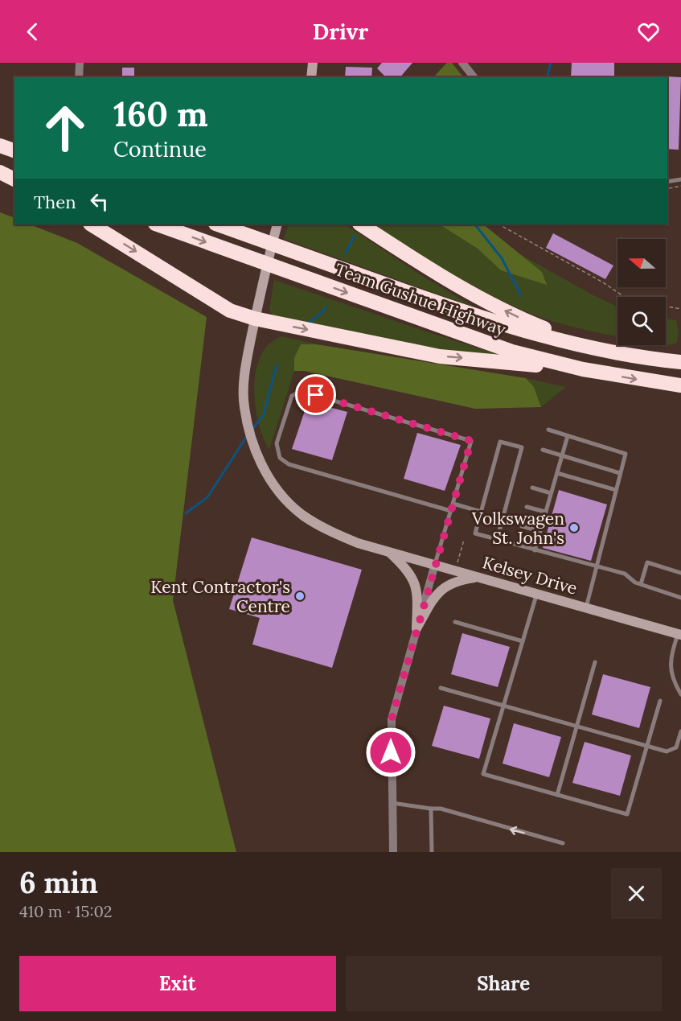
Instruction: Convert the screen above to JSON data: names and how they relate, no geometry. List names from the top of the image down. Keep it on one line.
{"streets":{"highway":["Team Gushue Highway"],"main road":["Kelsey Drive"]},"places":["Volkswagen St. John's","Kent Contractor's Centre"],"north":"left","page":{"header":"Drivr","turn":["160 m","Continue"],"then":"Then","heading":["6 min","410 m · 15:02"],"buttons":["Exit","Share"]}}
